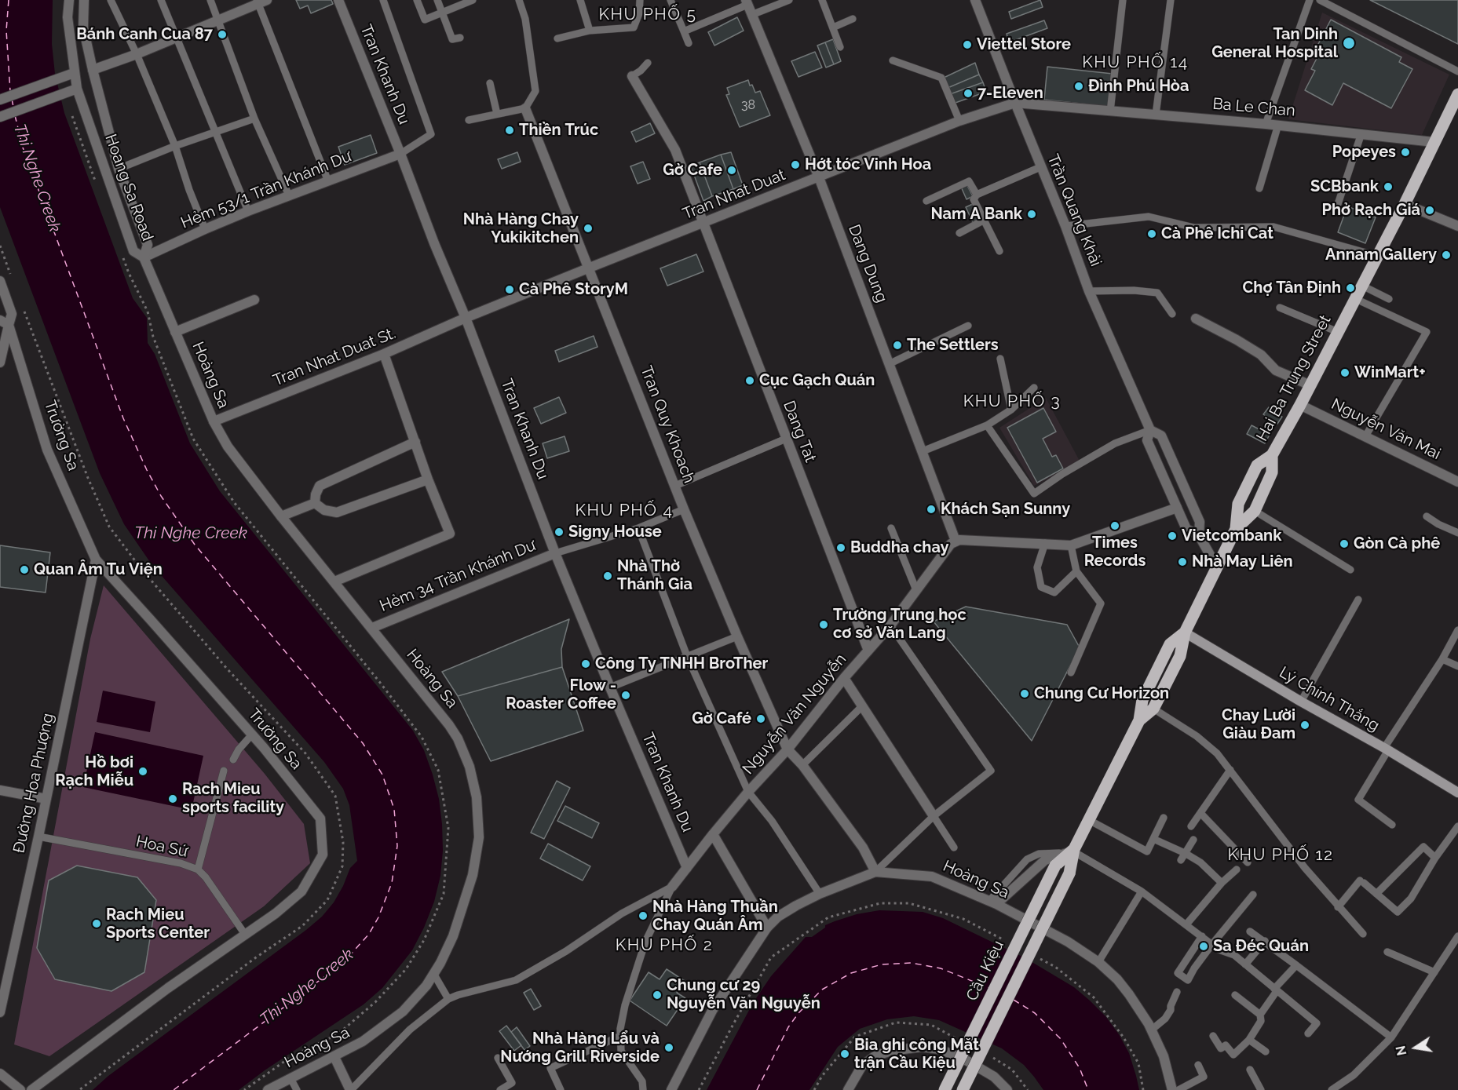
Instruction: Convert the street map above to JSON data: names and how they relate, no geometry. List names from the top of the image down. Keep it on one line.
{"streets":{"main road":["Hai Ba Trung Street","Lý Chính Thắng","Cầu Kiệu"],"street":["Tran Khanh Du","Ba Le Chan","Hoang Sa Road","Hẻm 53/1 Trần Khánh Dư","Tran Nhat Duat","Trần Quang Khải","Dang Dung","Tran Nhat Duat St.","Hoàng Sa","Tran Quy Khoach","Nguyễn Văn Mai","Dang Tat","Trường Sa","Hẻm 34 Trần Khánh Dư","Nguyễn Văn Nguyễn","Đường Hoa Phượng"],"lane":["Hoa Sứ"]},"crossings":[["Tran Khanh Du","Hẻm 53/1 Trần Khánh Dư"],["Tran Khanh Du","Tran Nhat Duat"],["Tran Khanh Du","Tran Nhat Duat St."],["Tran Khanh Du","Hẻm 34 Trần Khánh Dư"],["Tran Khanh Du","Nguyễn Văn Nguyễn"],["Ba Le Chan","Tran Nhat Duat"],["Ba Le Chan","Trần Quang Khải"],["Ba Le Chan","Hai Ba Trung Street"],["Hoang Sa Road","Hẻm 53/1 Trần Khánh Dư"],["Hoang Sa Road","Hoàng Sa"],["Hẻm 53/1 Trần Khánh Dư","Hoàng Sa"],["Tran Nhat Duat","Trần Quang Khải"],["Tran Nhat Duat","Dang Dung"],["Tran Nhat Duat","Tran Nhat Duat St."],["Tran Nhat Duat","Tran Quy Khoach"],["Tran Nhat Duat","Dang Tat"],["Trần Quang Khải","Hai Ba Trung Street"],["Dang Dung","Nguyễn Văn Nguyễn"],["Tran Nhat Duat St.","Hoàng Sa"],["Hoàng Sa","Tran Quy Khoach"],["Hoàng Sa","Hẻm 34 Trần Khánh Dư"],["Hai Ba Trung Street","Nguyễn Văn Mai"],["Hai Ba Trung Street","Lý Chính Thắng"],["Hai Ba Trung Street","Cầu Kiệu"],["Tran Quy Khoach","Nguyễn Văn Nguyễn"],["Dang Tat","Nguyễn Văn Nguyễn"],["Trường Sa","Đường Hoa Phượng"],["Trường Sa","Hoa Sứ"],["Đường Hoa Phượng","Hoa Sứ"]],"districts":["KHU PHỐ 5","KHU PHỐ 14","KHU PHỐ 3","KHU PHỐ 4","KHU PHỐ 12","KHU PHỐ 2"],"water":["Thi Nghe Creek"],"places":["Bánh Canh Cua 87","Tan Dinh General Hospital","Viettel Store","Đình Phú Hòa","7-Eleven","Thiền Trúc","Popeyes","Hớt tóc Vinh Hoa","Gờ Cafe","SCBbank","Phở Rạch Giá","Nam A Bank","Nhà Hàng Chay Yukikitchen","Cà Phê Ichi Cat","Annam Gallery","Chợ Tân Định","Cà Phê StoryM","The Settlers","WinMart+","Cục Gạch Quán","Khách Sạn Sunny","Times Records","Signy House","Vietcombank","Gòn Cà phê","Buddha chay","Nhà May Liên","Quan Âm Tu Viện","Nhà Thờ Thánh Gia","Trường Trung học cơ sở Văn Lang","Công Ty TNHH BroTher","Chung Cư Horizon","Flow - Roaster Coffee","Gờ Café","Chay Lười Giàu Đam","Hồ bơi Rạch Miễu","Rach Mieu sports facility","Nhà Hàng Thuần Chay Quán Âm","Rach Mieu Sports Center","Sa Đéc Quán","Chung cư 29 Nguyễn Văn Nguyễn","Nhà Hàng Lẩu và Nướng Grill Riverside","Bia ghi công Mặt trận Cầu Kiệu"],"house_numbers":["38"],"north":"left"}
